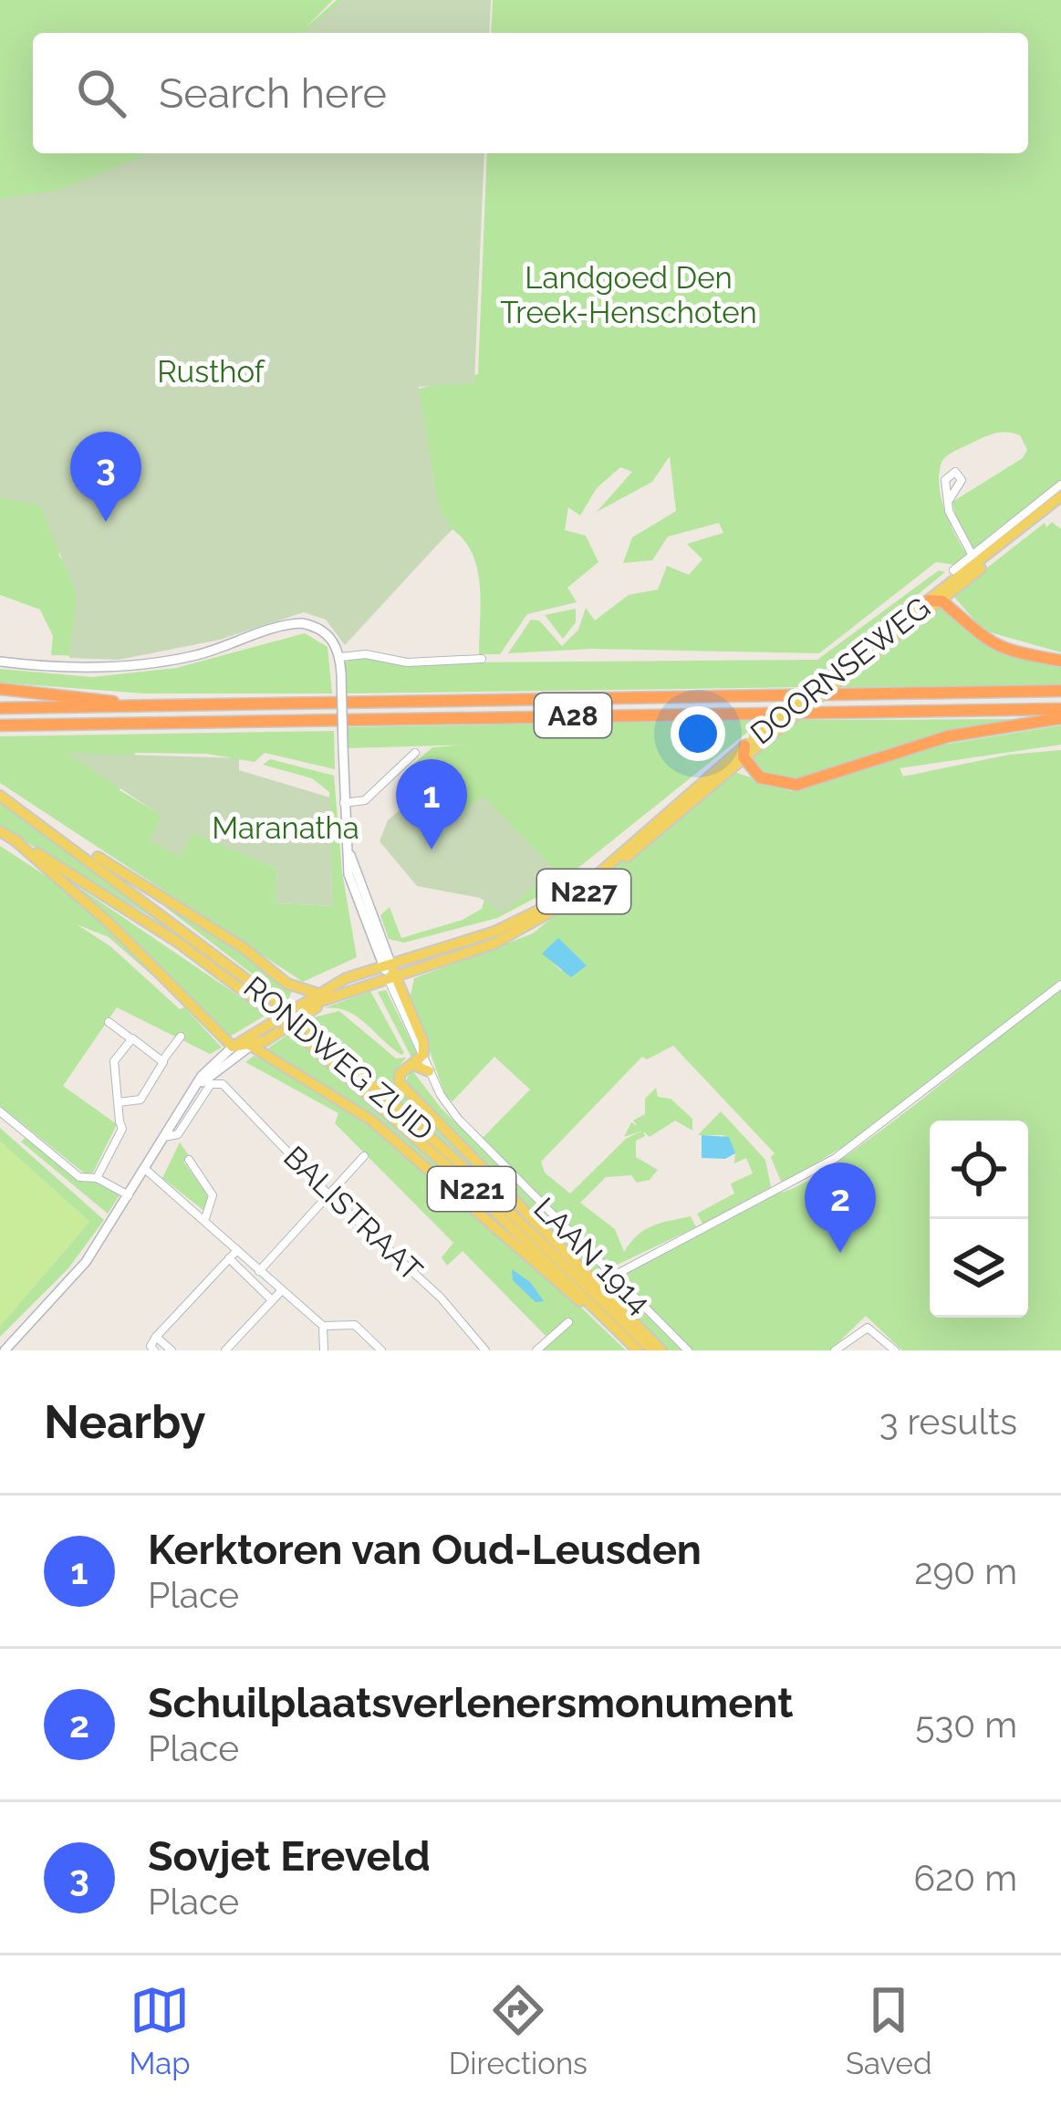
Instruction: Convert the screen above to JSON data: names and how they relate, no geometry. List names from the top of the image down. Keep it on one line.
{"streets":{"highway":["A28"],"main road":["DOORNSEWEG","N227","RONDWEG ZUID","N221","LAAN 1914"],"street":["BALISTRAAT"]},"crossings":[["DOORNSEWEG","N227"],["DOORNSEWEG","LAAN 1914"],["N227","N221"],["N227","BALISTRAAT"],["N227","LAAN 1914"],["RONDWEG ZUID","N221"]],"parks":["Landgoed Den Treek-Henschoten","Rusthof","Maranatha"],"page":{"search":"Search here","pins":["3","1","2"],"heading":["Nearby","3 results"],"list":[{"mark":"1","name":"Kerktoren van Oud-Leusden","note":"Place","value":"290 m"},{"mark":"2","name":"Schuilplaatsverlenersmonument","note":"Place","value":"530 m"},{"mark":"3","name":"Sovjet Ereveld","note":"Place","value":"620 m"}],"nav":["Map","Directions","Saved"]}}
